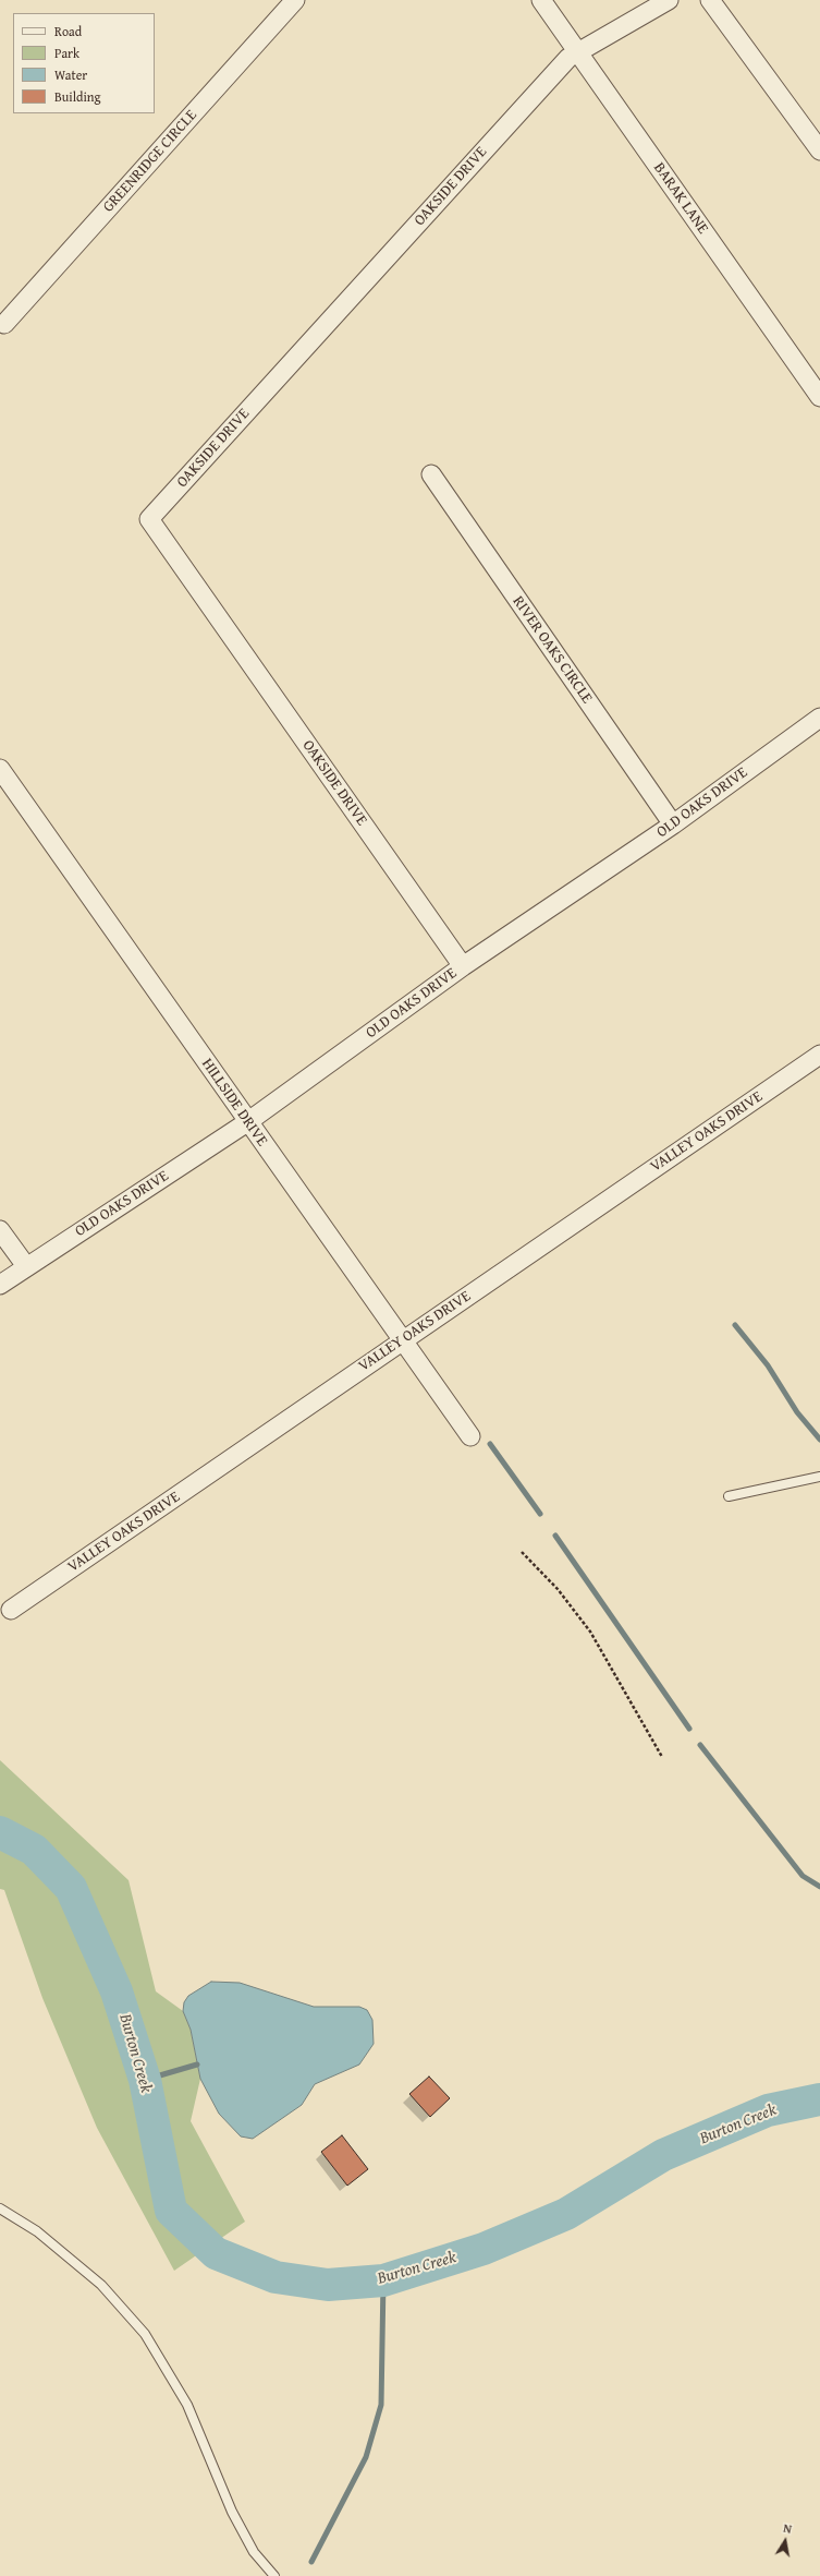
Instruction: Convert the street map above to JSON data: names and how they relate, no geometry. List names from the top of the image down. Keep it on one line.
{"streets":{"street":["GREENRIDGE CIRCLE","OAKSIDE DRIVE","BARAK LANE","RIVER OAKS CIRCLE","OLD OAKS DRIVE","HILLSIDE DRIVE","VALLEY OAKS DRIVE"]},"crossings":[["OAKSIDE DRIVE","BARAK LANE"],["OAKSIDE DRIVE","OLD OAKS DRIVE"],["RIVER OAKS CIRCLE","OLD OAKS DRIVE"],["OLD OAKS DRIVE","HILLSIDE DRIVE"],["HILLSIDE DRIVE","VALLEY OAKS DRIVE"]],"water":["Burton Creek"],"legend":["Road","Park","Water","Building"],"north":"top"}
